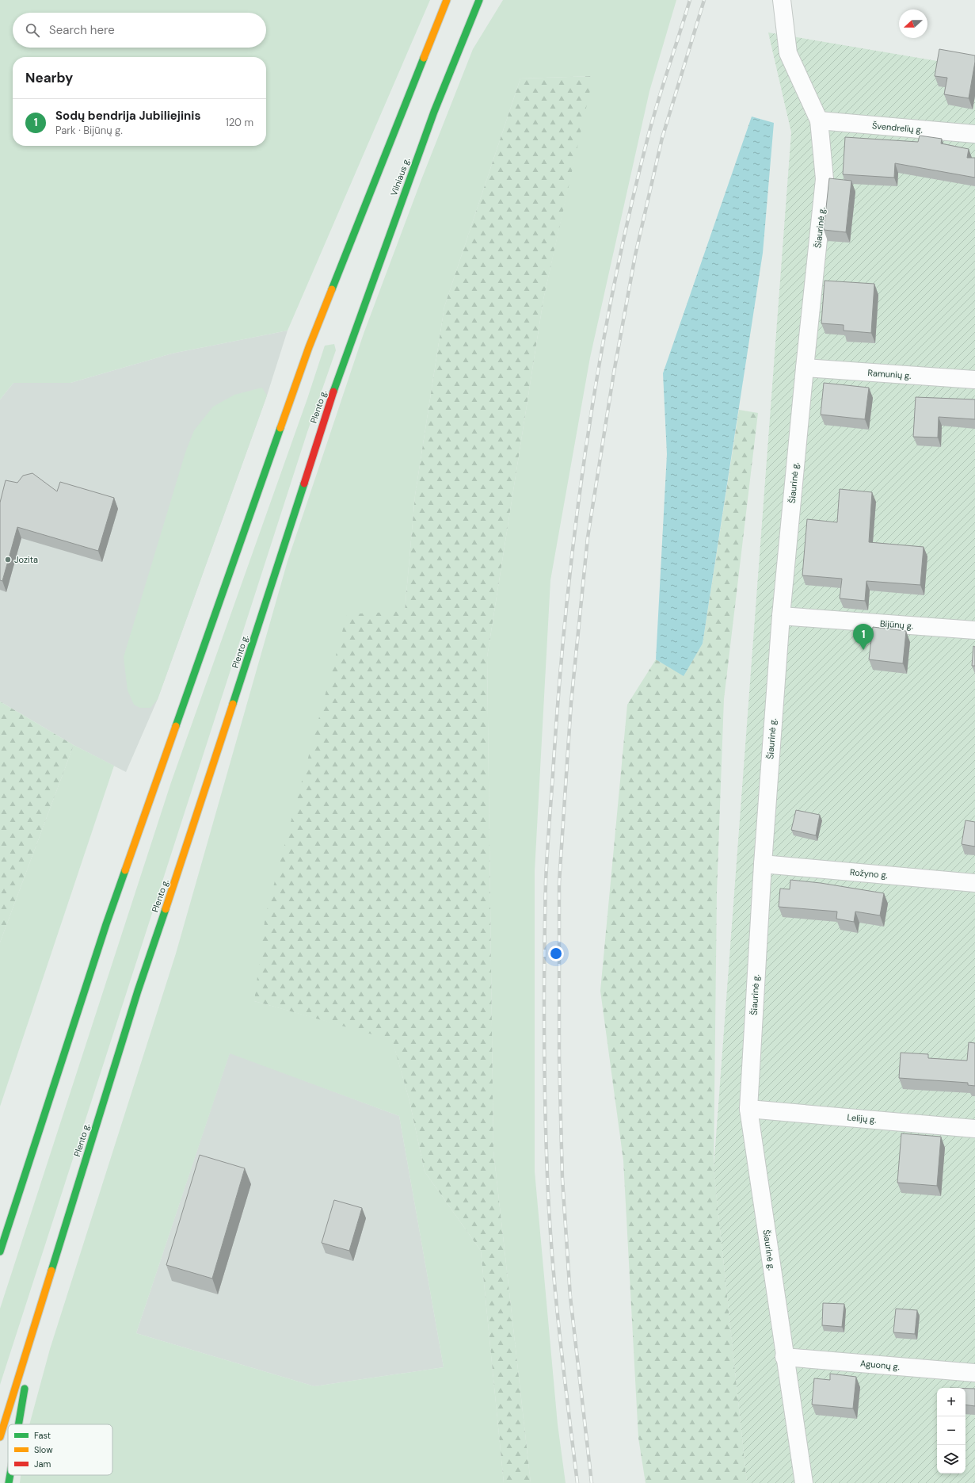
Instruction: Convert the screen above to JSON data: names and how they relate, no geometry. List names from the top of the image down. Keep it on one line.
{"streets":{"highway":["Vilniaus g.","Plento g."],"street":["Švendrelių g.","Šiaurinė g.","Ramunių g.","Bijūnų g.","Rožyno g.","Lelijų g.","Aguonų g."]},"crossings":[["Švendrelių g.","Šiaurinė g."],["Vilniaus g.","Plento g."],["Šiaurinė g.","Ramunių g."],["Šiaurinė g.","Bijūnų g."],["Šiaurinė g.","Rožyno g."],["Šiaurinė g.","Lelijų g."],["Šiaurinė g.","Aguonų g."]],"places":["Jozita"],"legend":["Fast","Slow","Jam"],"north":"left","page":{"search":"Search here","heading":"Nearby","list":[{"mark":"1","name":"Sodų bendrija Jubiliejinis","note":"Park · Bijūnų g.","value":"120 m"}],"pins":"1","map_buttons":["+","−"]}}
